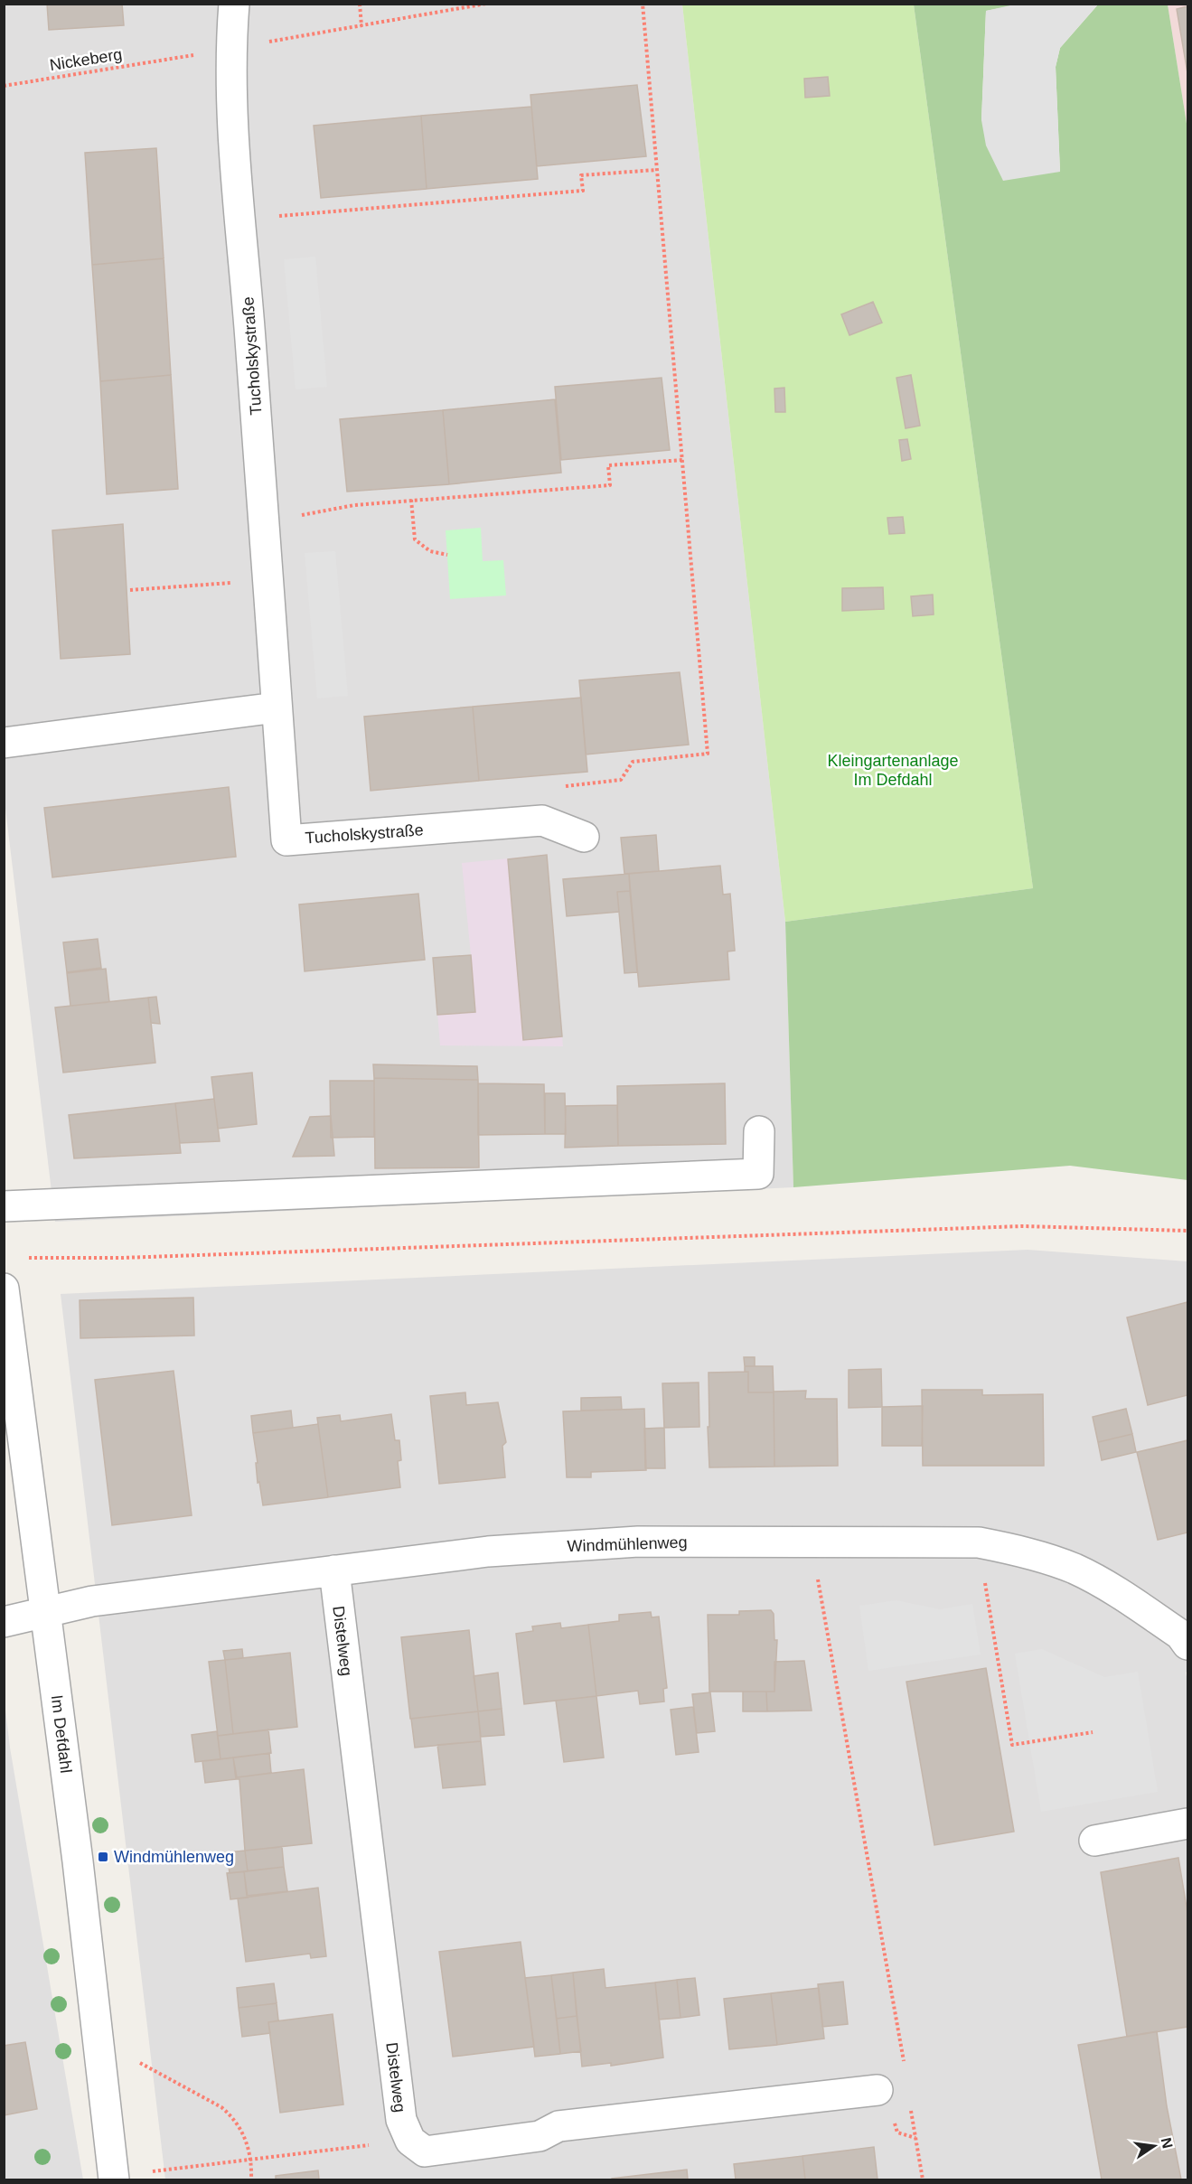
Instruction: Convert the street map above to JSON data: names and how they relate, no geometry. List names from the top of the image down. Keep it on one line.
{"streets":{"street":["Tucholskystraße","Windmühlenweg","Distelweg","Im Defdahl"],"path":["Nickeberg"]},"crossings":[["Windmühlenweg","Distelweg"],["Windmühlenweg","Im Defdahl"]],"parks":["Kleingartenanlage Im Defdahl"],"places":{"transit":["Windmühlenweg"]},"north":"right"}
